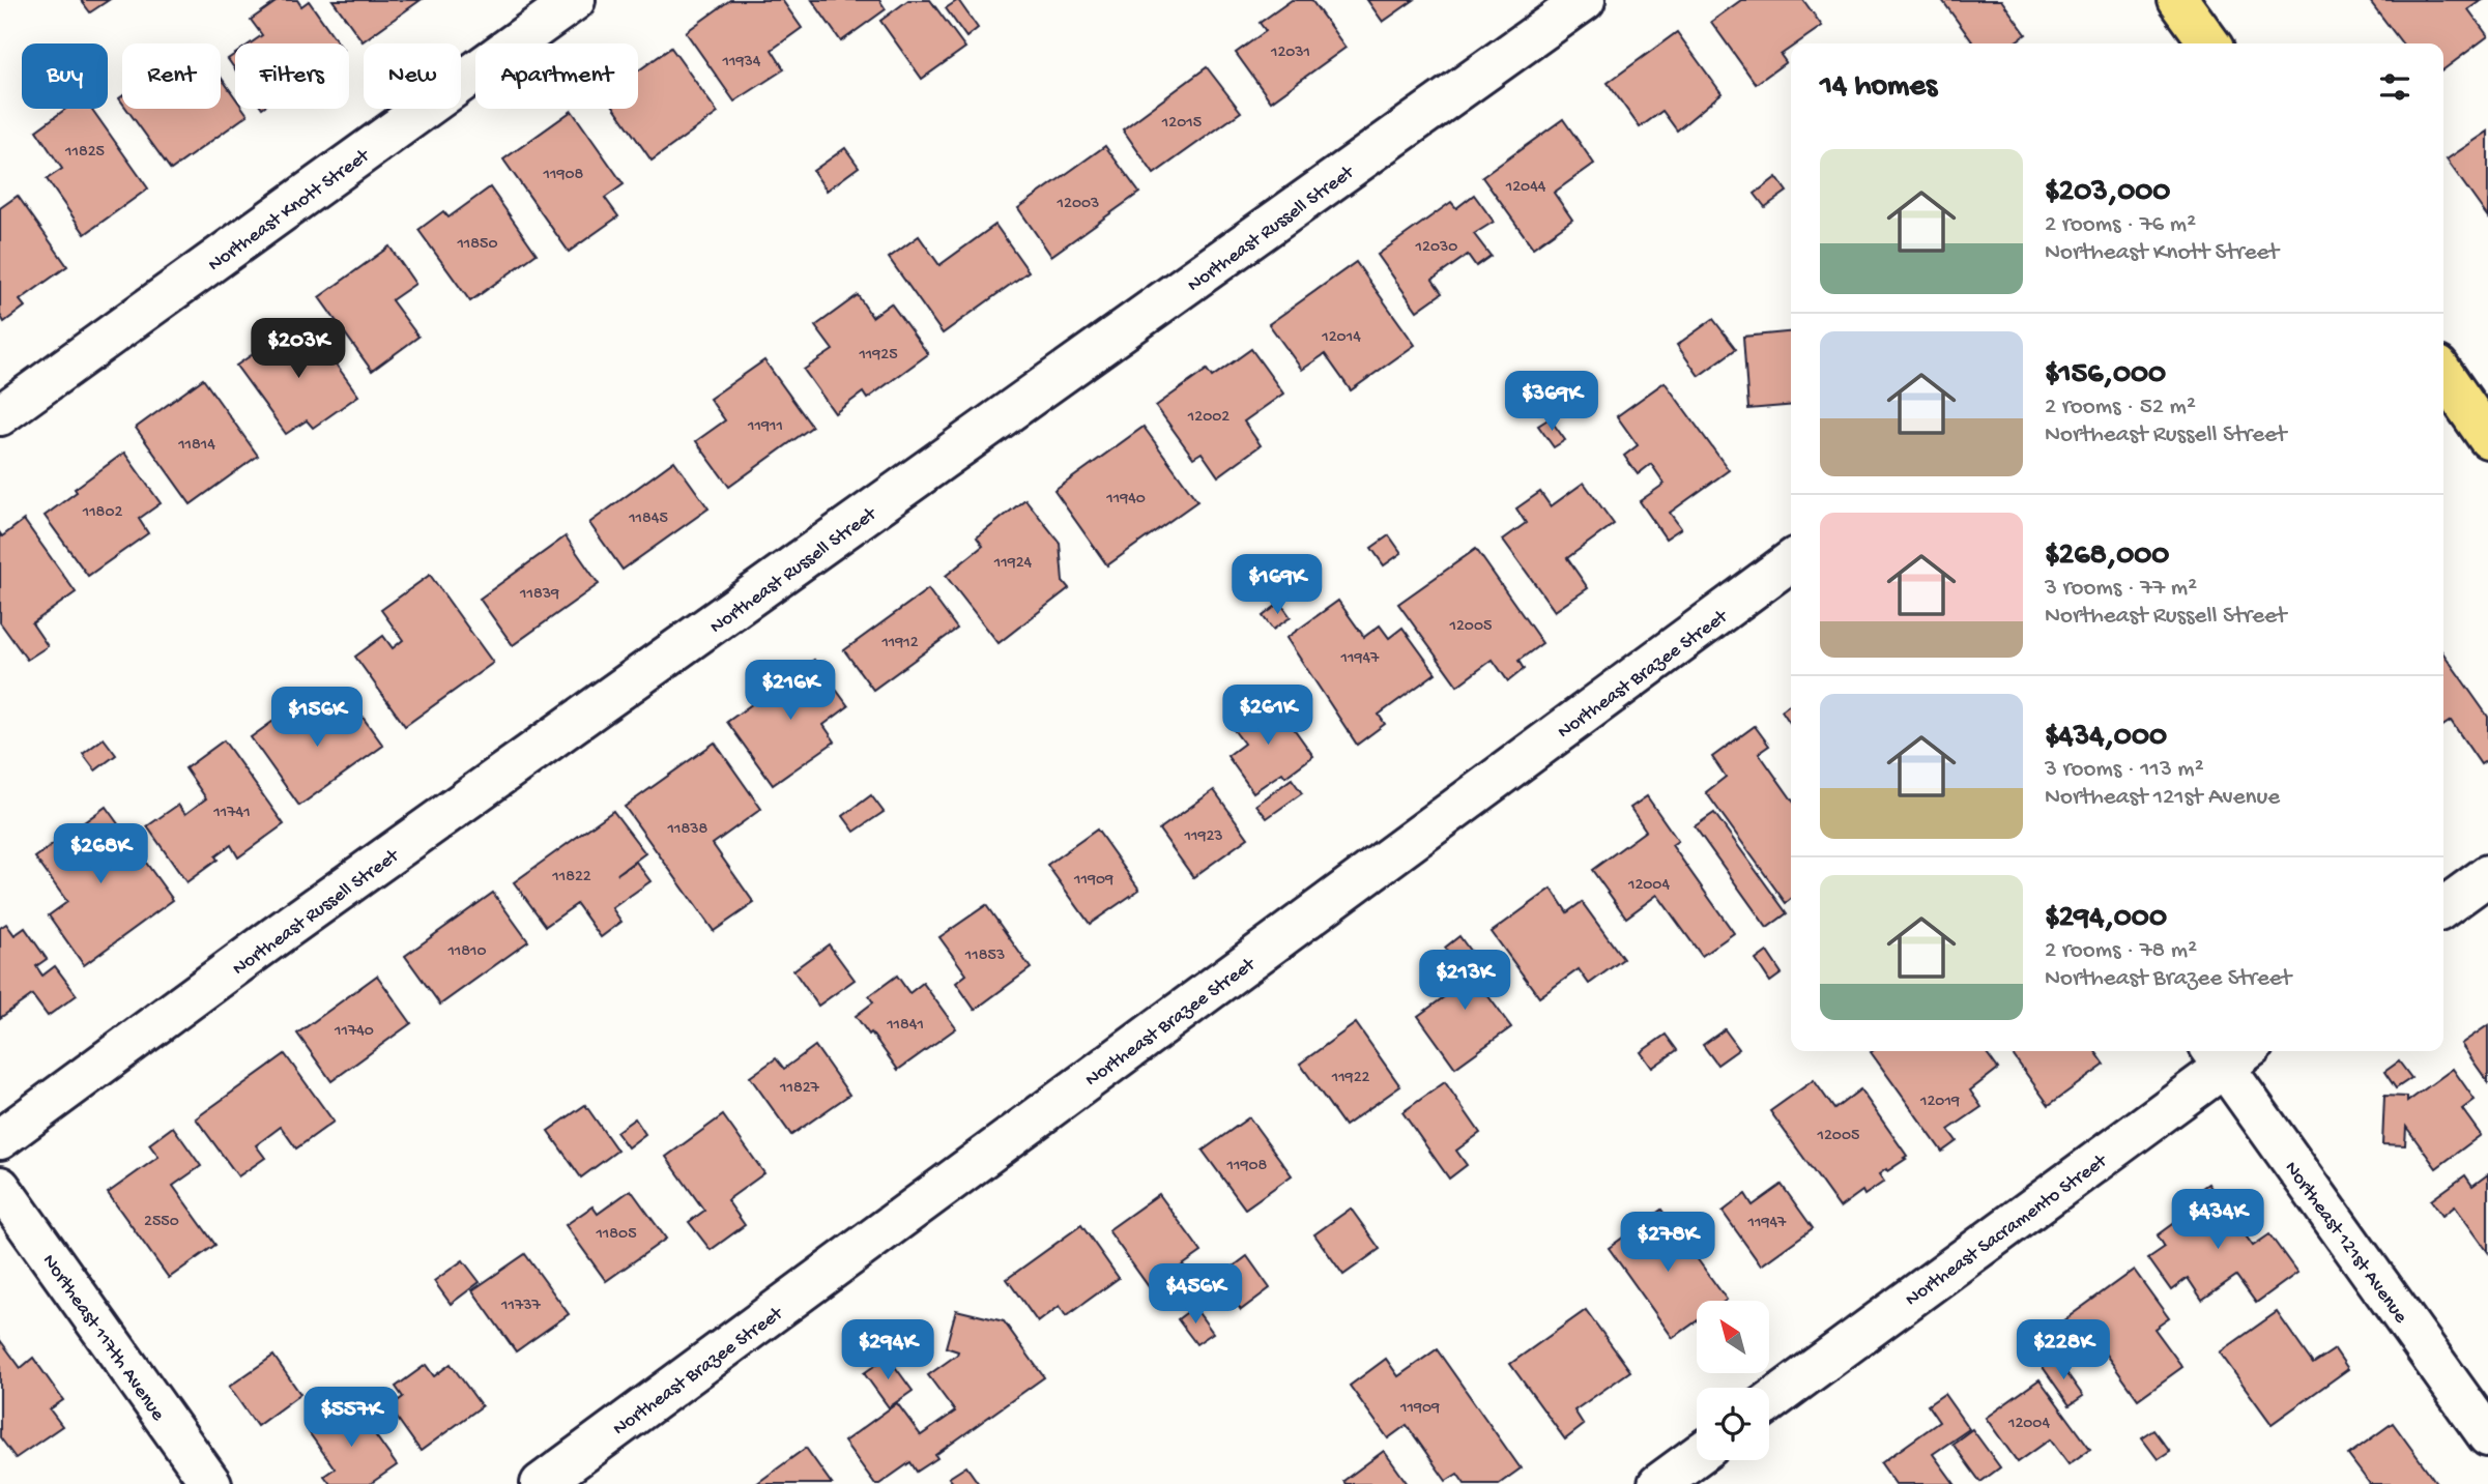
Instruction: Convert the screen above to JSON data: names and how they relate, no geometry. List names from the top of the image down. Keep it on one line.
{"streets":{"street":["Northeast Knott Street","Northeast Russell Street","Northeast Brazee Street","Northeast Sacramento Street","Northeast 121st Avenue","Northeast 117th Avenue"]},"crossings":[["Northeast Sacramento Street","Northeast 121st Avenue"]],"house_numbers":["12031","11934","12015","11825","11908","12044","12003","11850","12030","12014","11925","12002","11911","11814","11940","11802","11845","11924","11839","12005","11912","11947","11741","11838","11923","11822","11909","12004","11810","11853","11841","11740","11922","11827","12019","12005","11908","2550","11947","11805","11737","11909","12004"],"north":"top left","page":{"chip":["Buy","Rent","Filters","New","Apartment"],"heading":"14 homes","list":[{"name":"$203,000","note":"2 rooms · 76 m² · Northeast Knott Street"},{"name":"$156,000","note":"2 rooms · 52 m² · Northeast Russell Street"},{"name":"$268,000","note":"3 rooms · 77 m² · Northeast Russell Street"},{"name":"$434,000","note":"3 rooms · 113 m² · Northeast 121st Avenue"},{"name":"$294,000","note":"2 rooms · 78 m² · Northeast Brazee Street"}],"price":["$203K","$369K","$169K","$216K","$261K","$156K","$268K","$213K","$434K","$278K","$456K","$294K","$228K","$557K"]}}
